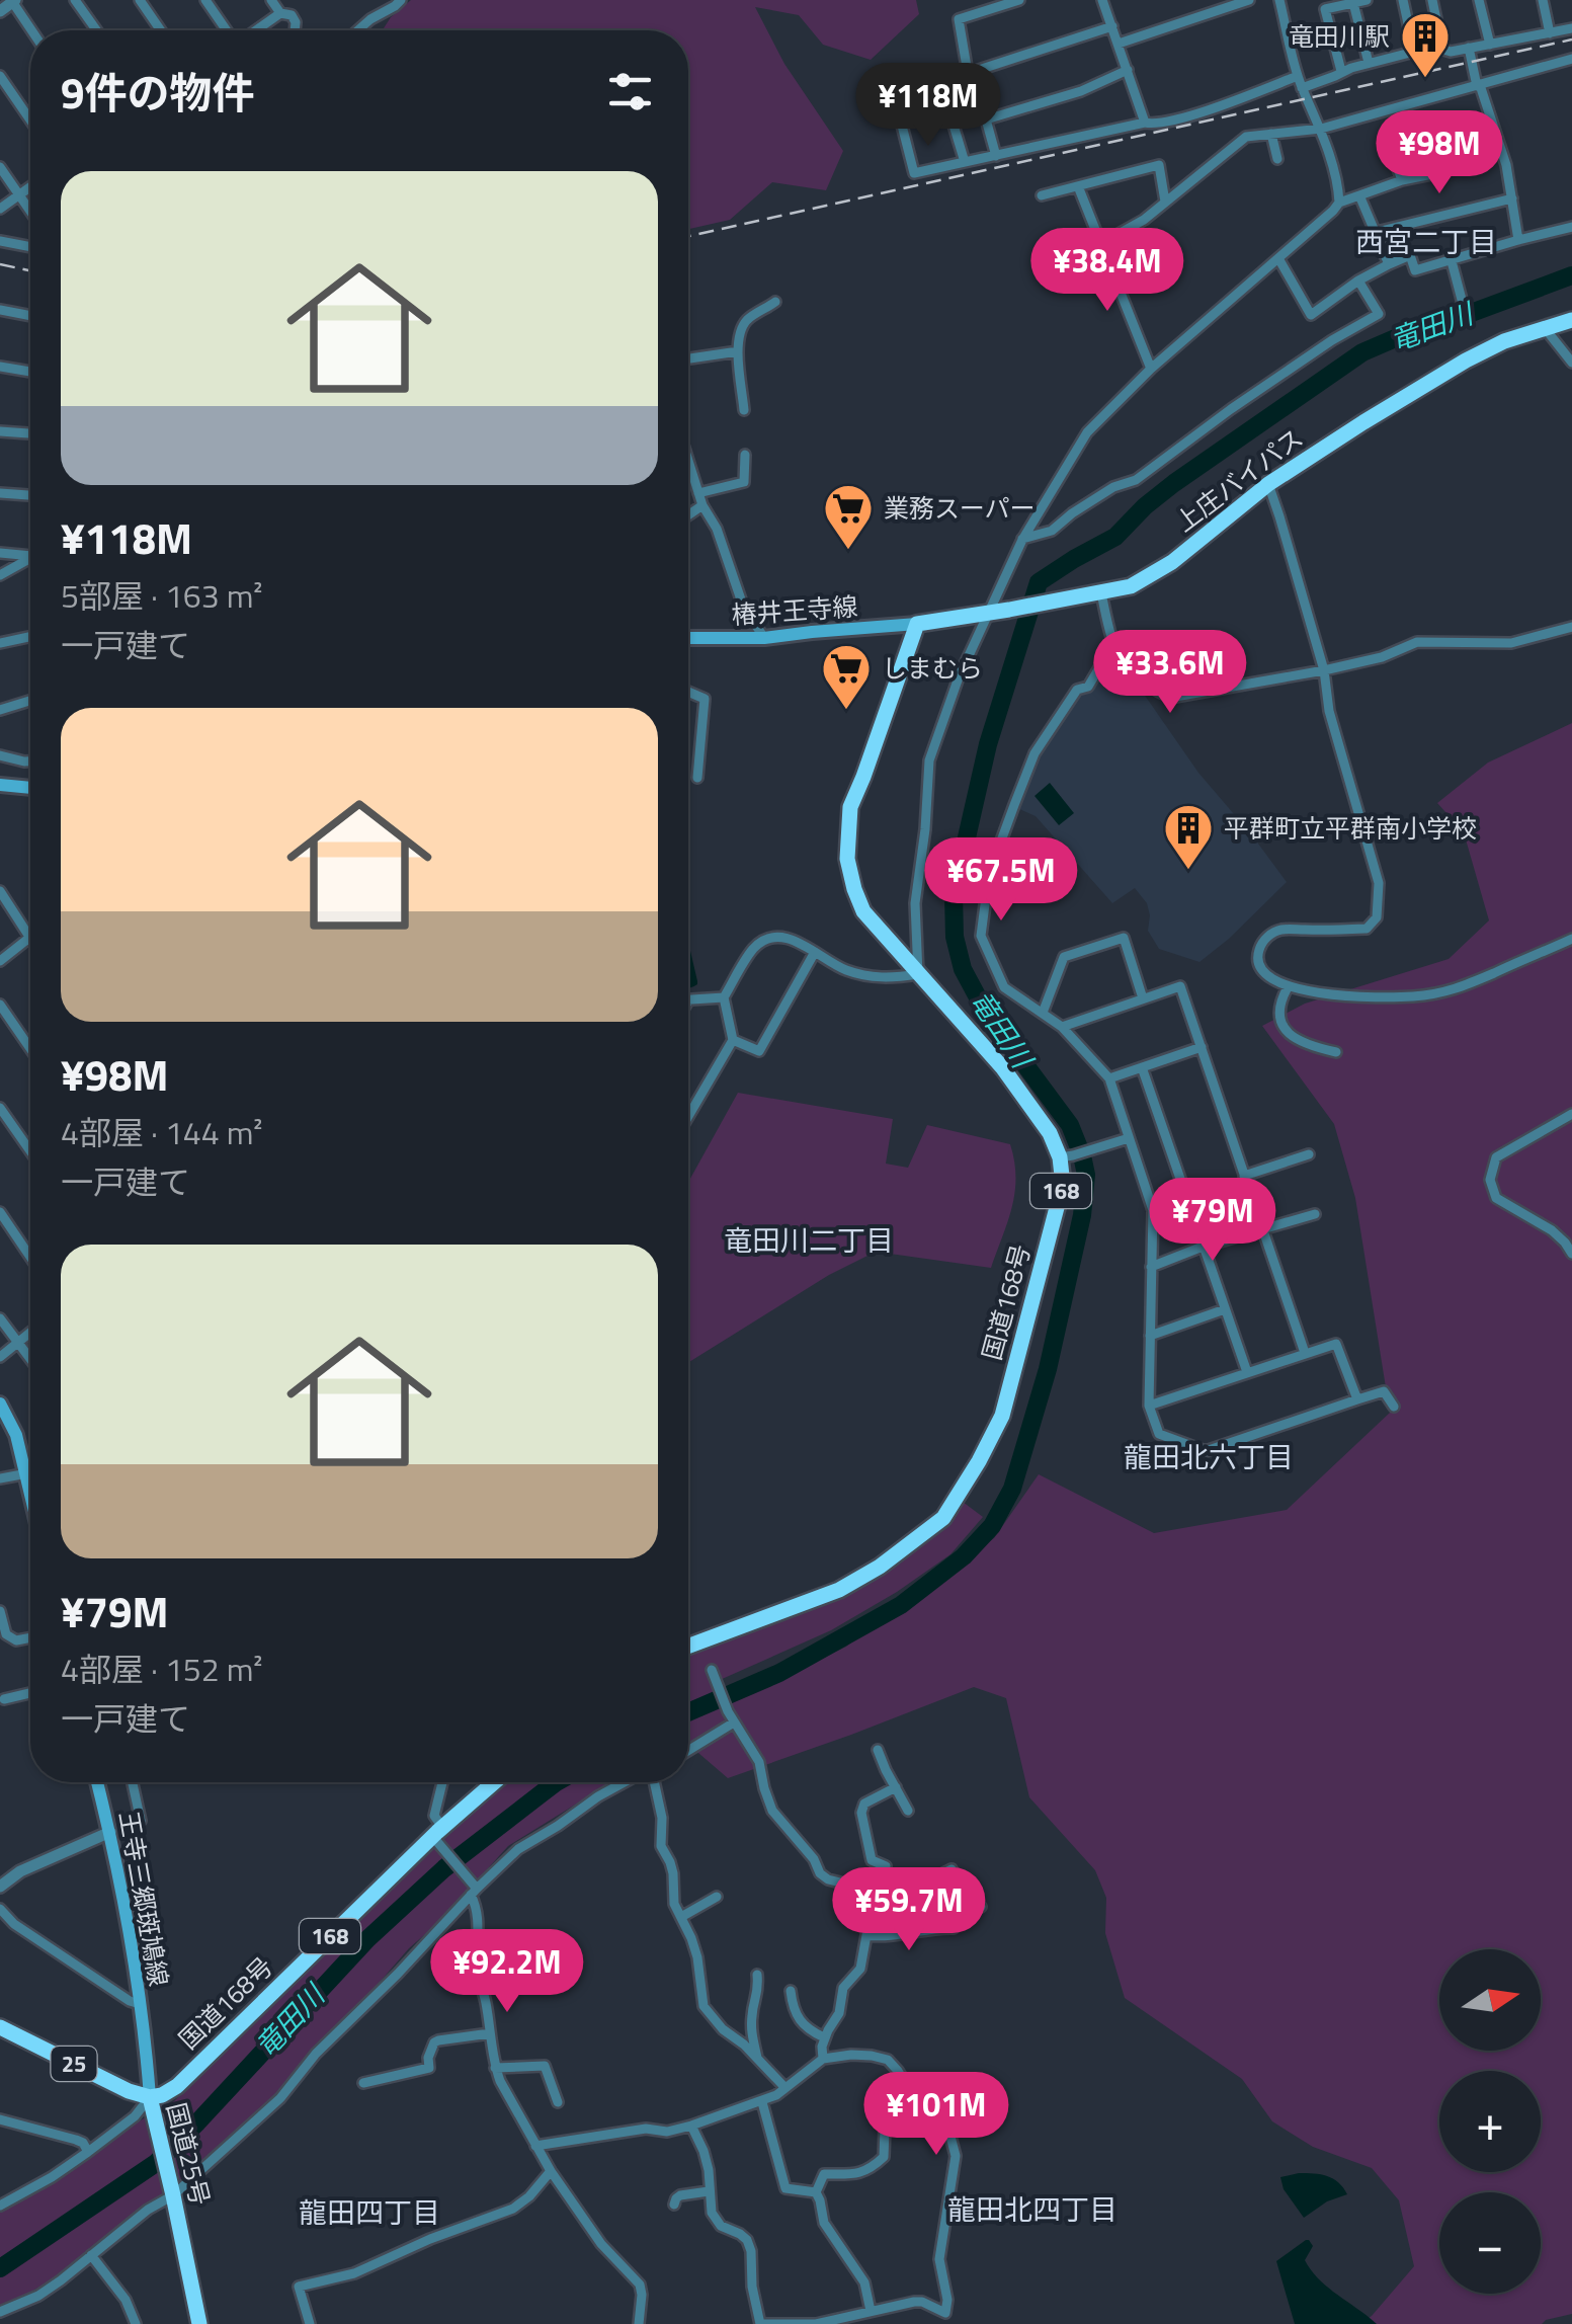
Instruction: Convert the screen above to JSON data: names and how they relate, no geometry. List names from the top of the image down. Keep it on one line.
{"streets":{"highway":["上庄バイパス","168","国道168号","25","国道25号"],"main road":["椿井王寺線","王寺三郷斑鳩線"]},"crossings":[["上庄バイパス","椿井王寺線"],["上庄バイパス","168"],["椿井王寺線","168"],["168","国道168号"],["国道168号","王寺三郷斑鳩線"],["国道168号","国道25号"],["王寺三郷斑鳩線","国道25号"]],"districts":["西宮二丁目","竜田川二丁目","龍田北六丁目","龍田北四丁目","龍田四丁目"],"water":["竜田川"],"places":{"building":["竜田川駅","平群町立平群南小学校"],"supermarket":["業務スーパー","しまむら"]},"north":"right","page":{"heading":"9件の物件","price":["¥118M","¥98M","¥38.4M","¥33.6M","¥67.5M","¥79M","¥59.7M","¥92.2M","¥101M"],"list":[{"name":"¥118M","note":"5部屋 · 163 m² · 一戸建て"},{"name":"¥98M","note":"4部屋 · 144 m² · 一戸建て"},{"name":"¥79M","note":"4部屋 · 152 m² · 一戸建て"}],"map_buttons":["+","−"]}}
